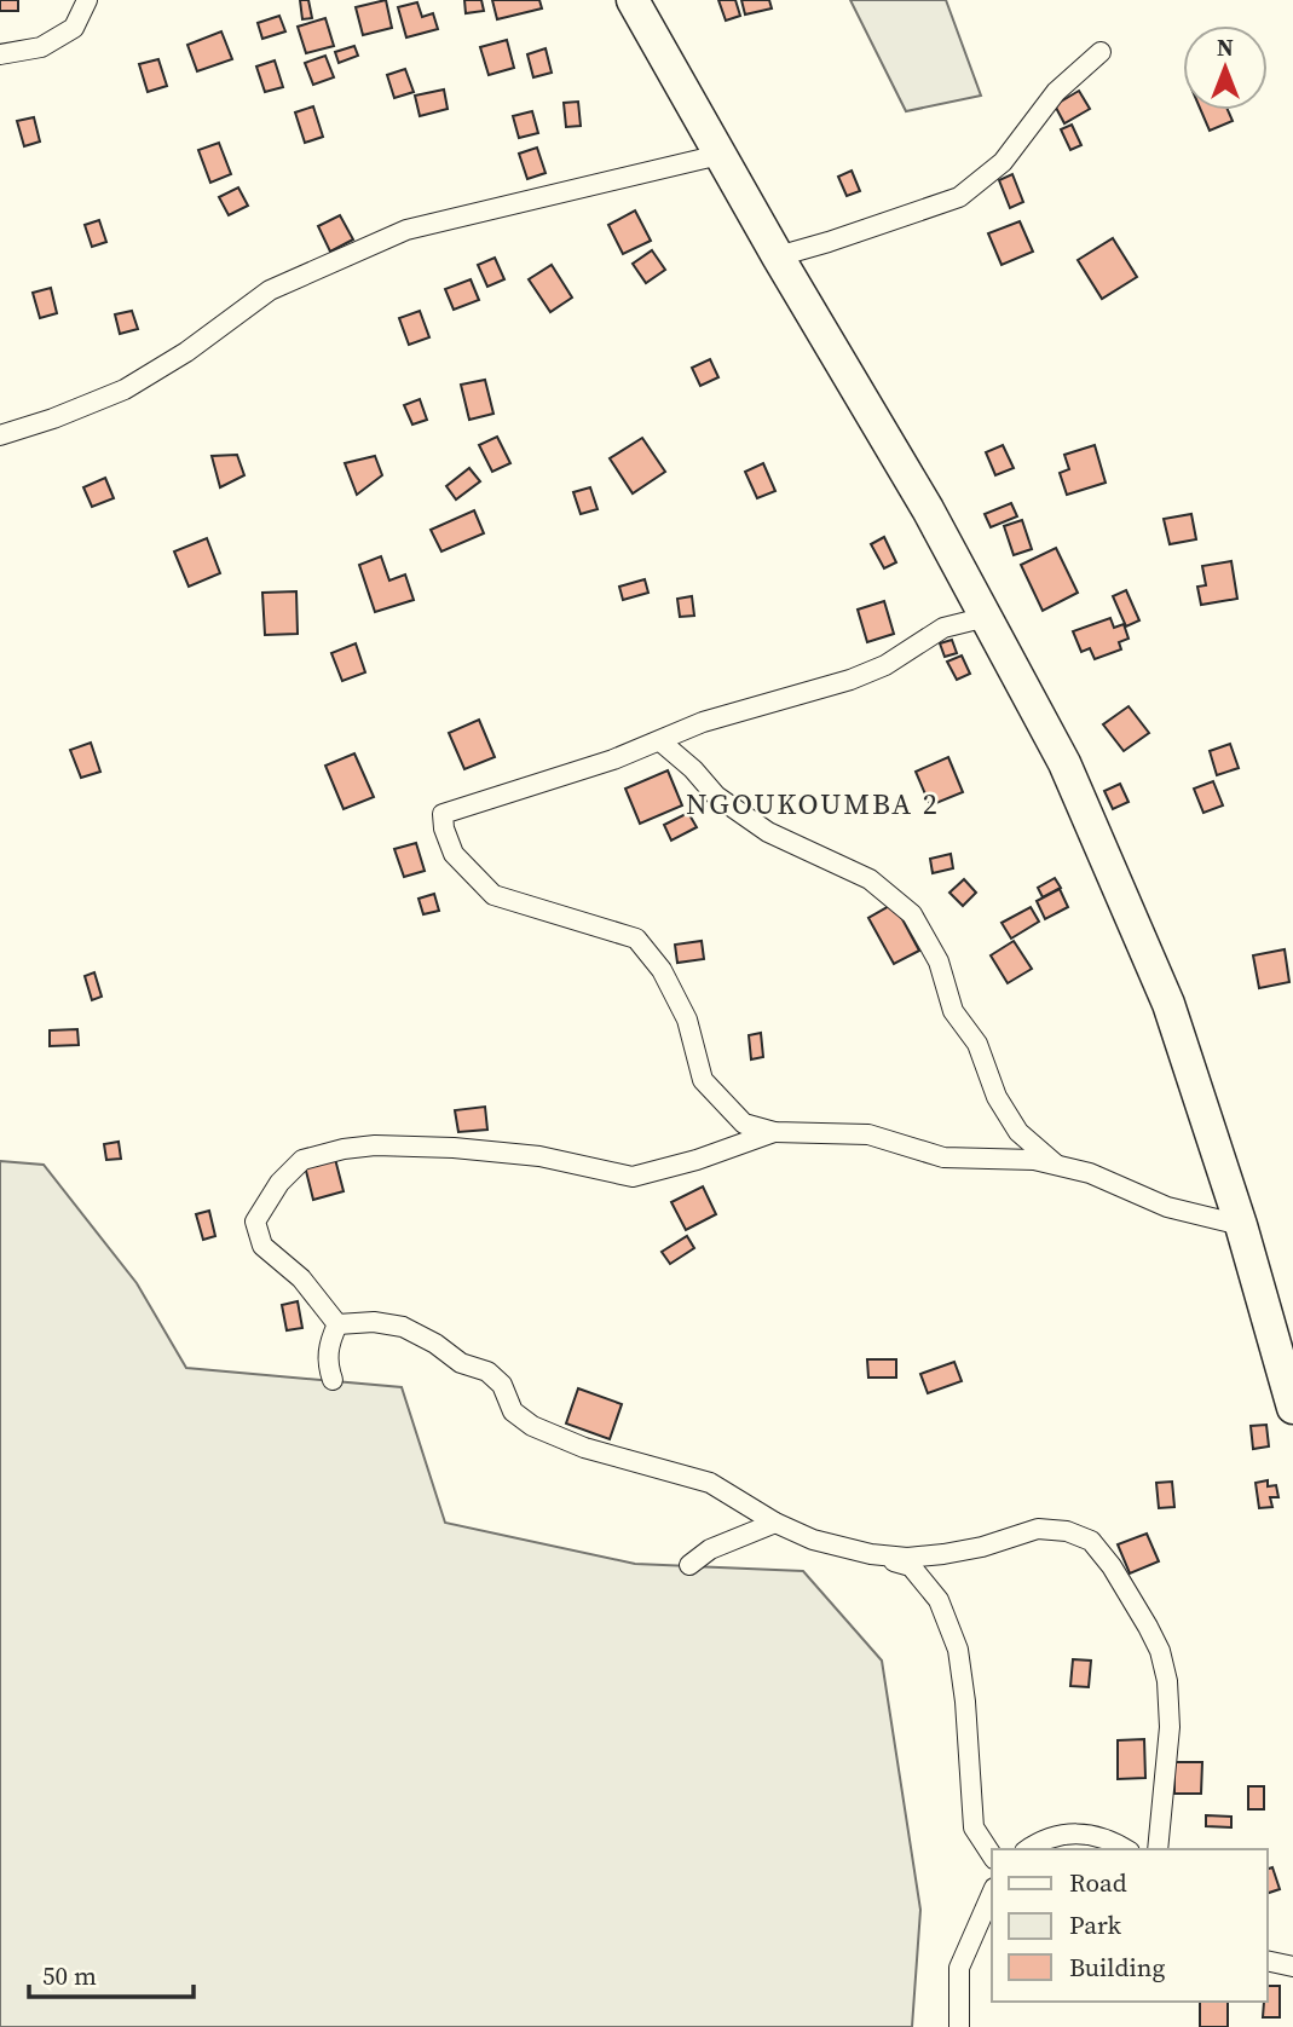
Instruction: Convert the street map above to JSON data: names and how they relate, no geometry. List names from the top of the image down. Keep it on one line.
{"districts":["NGOUKOUMBA 2"],"legend":["Road","Park","Building"],"scale_bar":"50 m","north":"top"}
